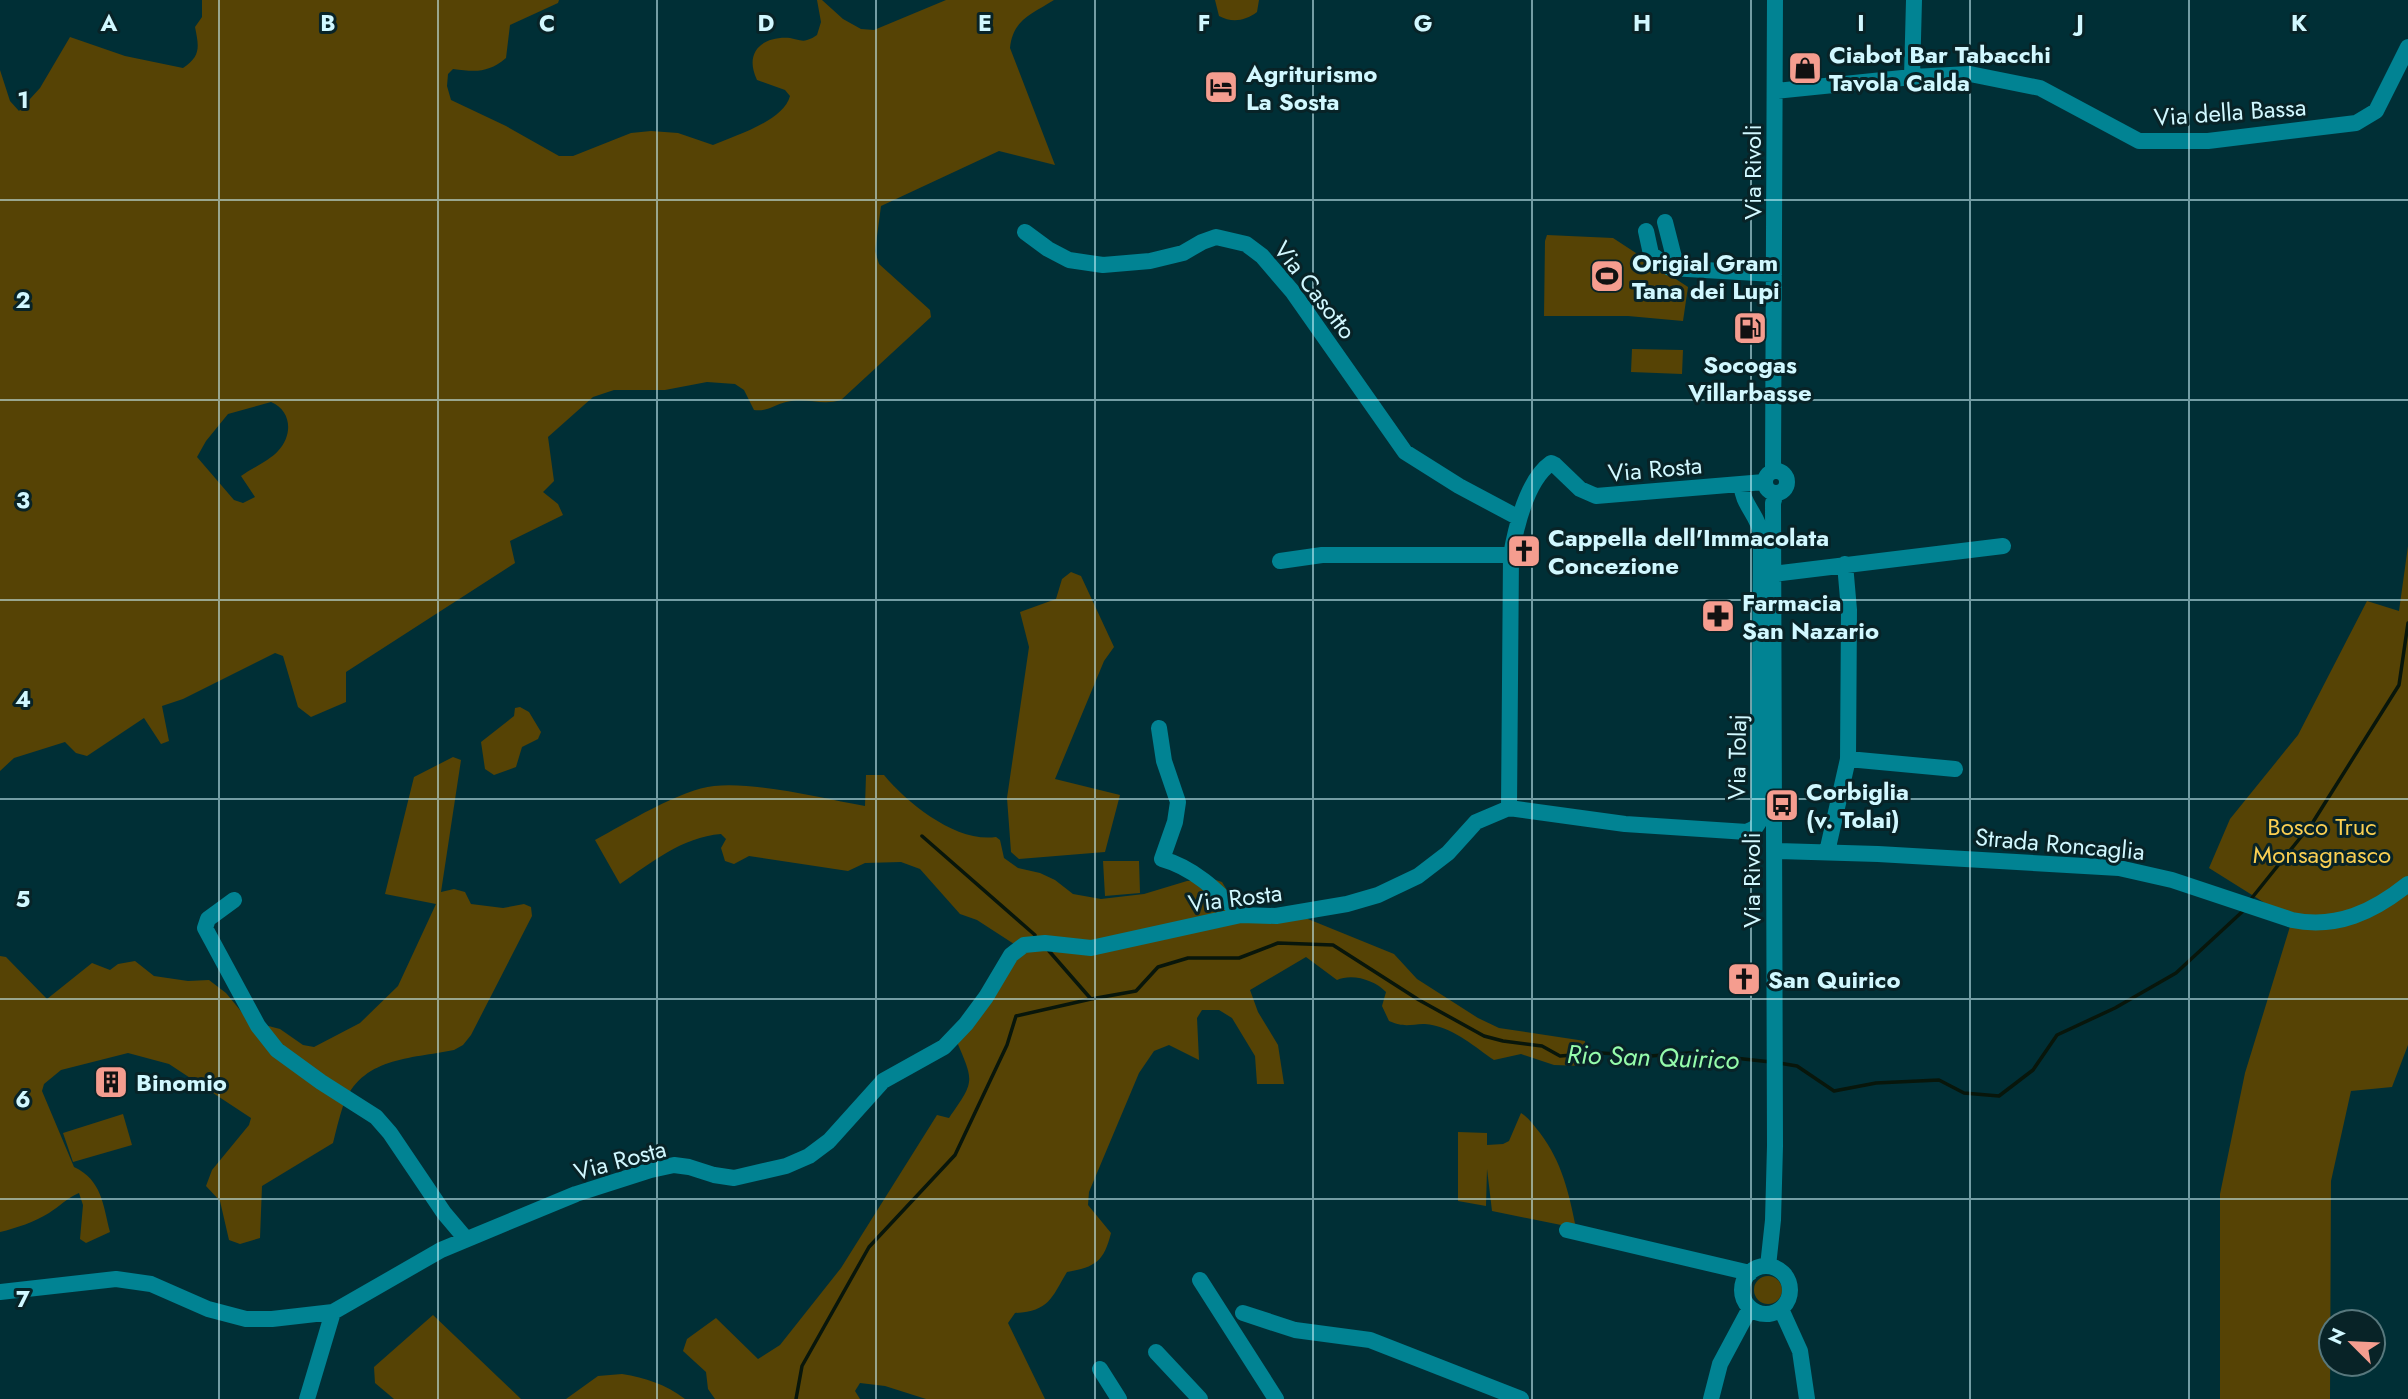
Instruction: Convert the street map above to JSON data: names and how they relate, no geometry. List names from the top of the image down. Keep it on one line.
{"streets":{"street":["Via della Bassa","Via Rivoli","Via Casotto","Via Rosta","Via Tolaj","Strada Roncaglia"]},"crossings":[["Via della Bassa","Via Rivoli"],["Via Rivoli","Via Rosta"],["Via Rivoli","Strada Roncaglia"],["Via Casotto","Via Rosta"],["Via Rosta","Via Tolaj"]],"water":["Rio San Quirico"],"parks":["Bosco Truc Monsagnasco"],"places":{"shop":["Ciabot Bar Tabacchi Tavola Calda"],"hotel":["Agriturismo La Sosta"],"sports":["Origial Gram Tana dei Lupi"],"fuel station":["Socogas Villarbasse"],"church":["Cappella dell'Immacolata Concezione","San Quirico"],"pharmacy":["Farmacia San Nazario"],"bus stop":["Corbiglia (v. Tolai)"],"building":["Binomio"]},"north":"top left","grid":{"columns":["A","B","C","D","E","F","G","H","I","J","K"],"rows":["1","2","3","4","5","6","7"]}}
